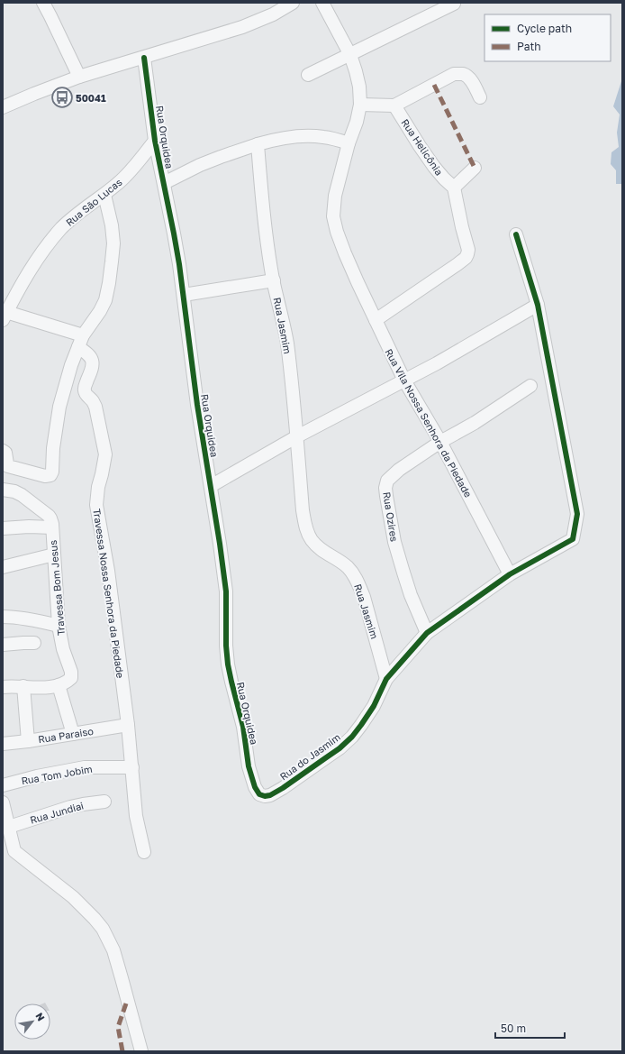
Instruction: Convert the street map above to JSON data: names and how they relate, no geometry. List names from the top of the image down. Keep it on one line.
{"streets":{"street":["Rua Orquidea","Rua Helicônia","Rua São Lucas","Rua Jasmim","Rua Vila Nossa Senhora da Piedade","Rua Ozires","Travessa Bom Jesus","Travessa Nossa Senhora da Piedade","Rua Paraiso","Rua do Jasmim","Rua Tom Jobim","Rua Jundiai"]},"crossings":[["Rua Orquidea","Rua São Lucas"],["Rua Orquidea","Rua do Jasmim"],["Rua Jasmim","Rua do Jasmim"],["Rua Vila Nossa Senhora da Piedade","Rua Ozires"],["Rua Vila Nossa Senhora da Piedade","Rua do Jasmim"],["Rua Ozires","Rua do Jasmim"],["Travessa Nossa Senhora da Piedade","Rua Paraiso"],["Travessa Nossa Senhora da Piedade","Rua Tom Jobim"]],"places":{"bus stop":["50041"]},"legend":["Cycle path","Path"],"scale_bar":"50 m","north":"top right"}
